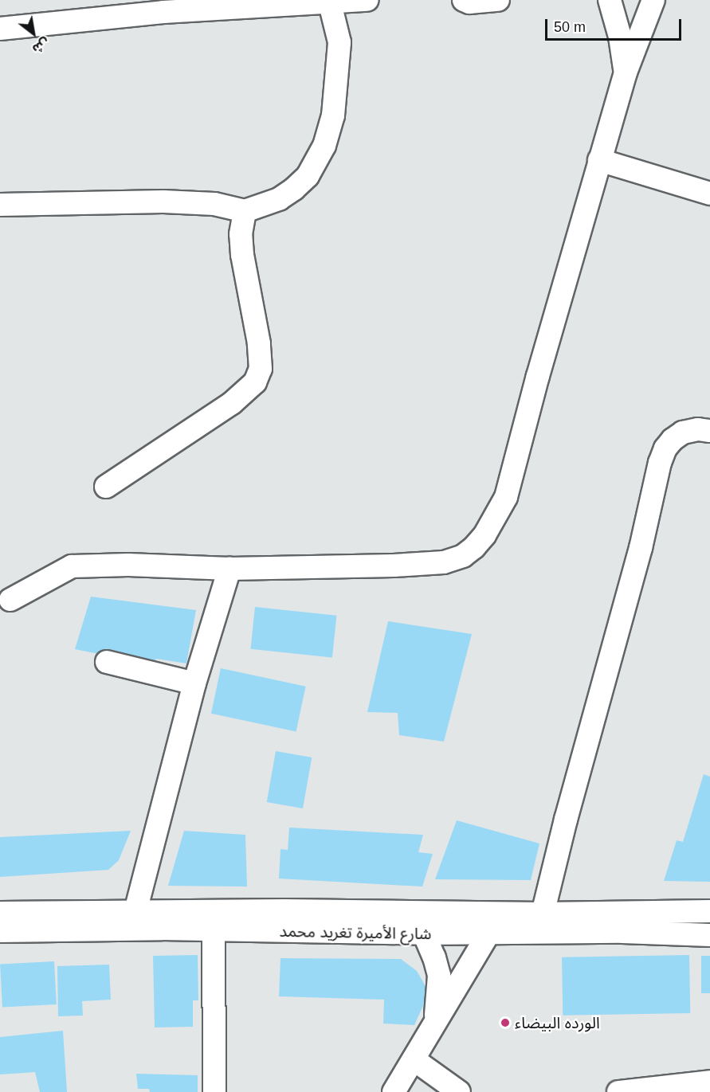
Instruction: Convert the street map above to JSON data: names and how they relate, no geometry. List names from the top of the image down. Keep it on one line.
{"streets":{"street":["شارع الأميرة تغريد محمد"]},"places":["الورده البيضاء"],"scale_bar":"50 m","north":"bottom right"}
